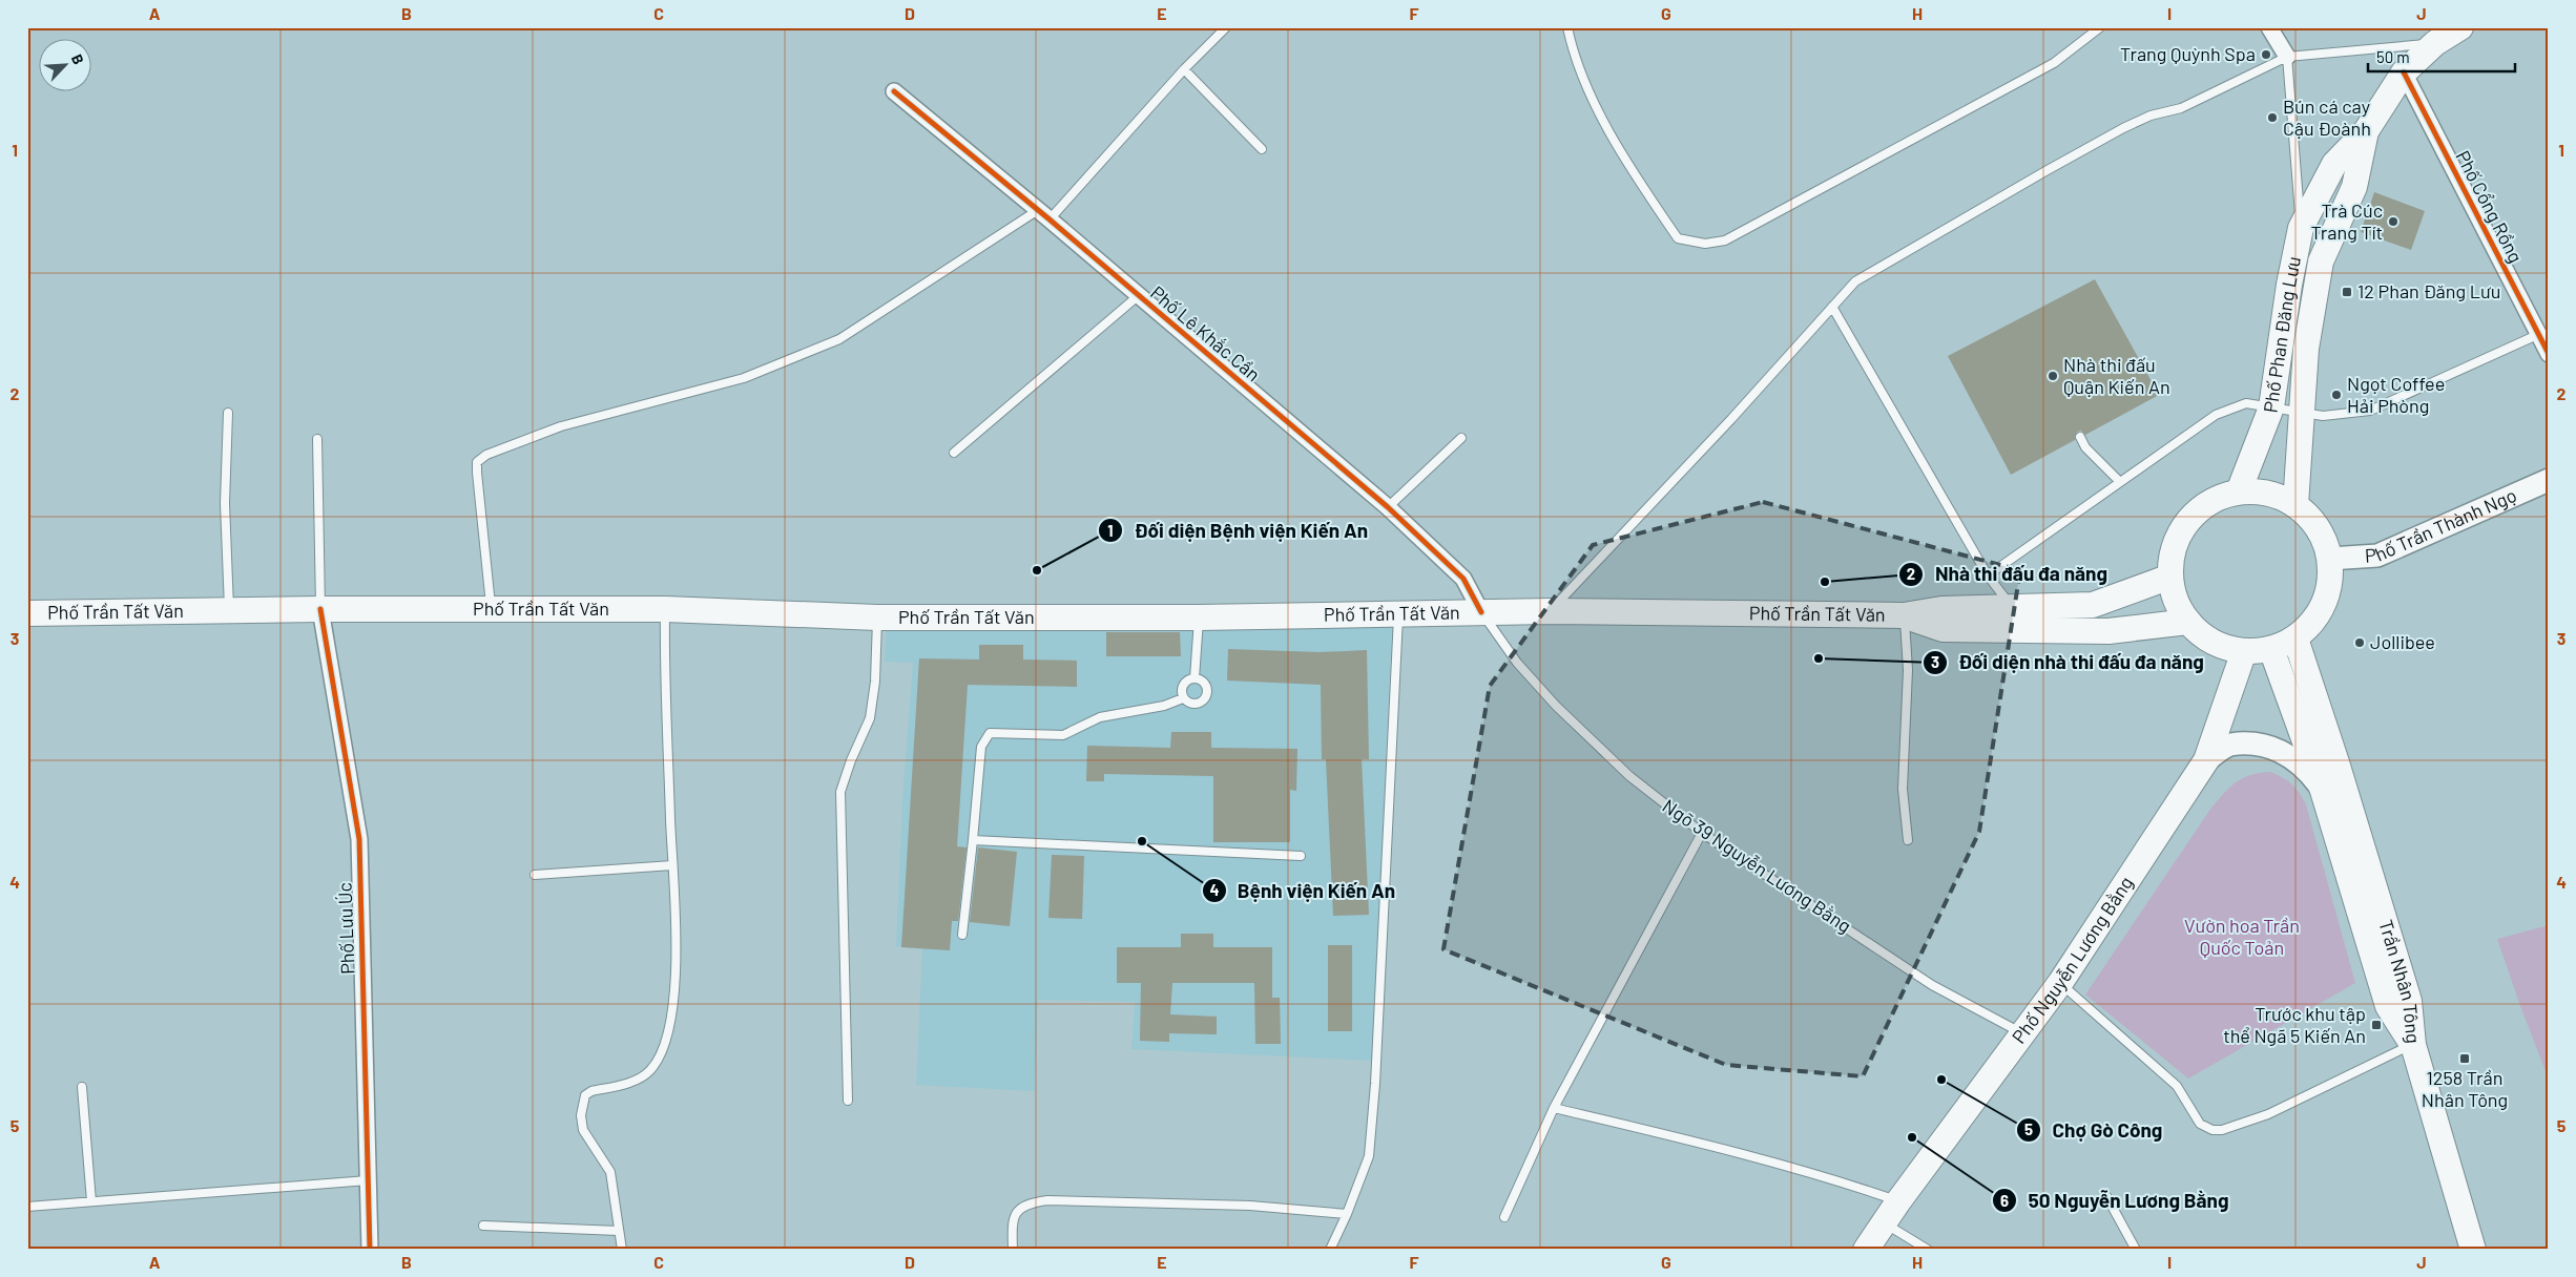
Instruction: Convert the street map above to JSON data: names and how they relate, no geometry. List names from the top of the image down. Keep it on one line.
{"streets":{"main road":["Phố Phan Đăng Lưu","Phố Trần Thành Ngọ","Phố Trần Tất Văn","Phố Nguyễn Lương Bằng","Trần Nhân Tông"],"street":["Phố Cổng Rồng","Phố Lê Khắc Cần","Phố Lưu Úc"],"lane":["Ngõ 39 Nguyễn Lương Bằng"]},"crossings":[["Phố Cổng Rồng","Phố Phan Đăng Lưu"],["Phố Lê Khắc Cần","Phố Trần Tất Văn"],["Phố Lê Khắc Cần","Ngõ 39 Nguyễn Lương Bằng"],["Phố Phan Đăng Lưu","Phố Trần Thành Ngọ"],["Phố Phan Đăng Lưu","Phố Trần Tất Văn"],["Phố Phan Đăng Lưu","Phố Nguyễn Lương Bằng"],["Phố Phan Đăng Lưu","Trần Nhân Tông"],["Phố Trần Thành Ngọ","Phố Trần Tất Văn"],["Phố Trần Thành Ngọ","Phố Nguyễn Lương Bằng"],["Phố Trần Thành Ngọ","Trần Nhân Tông"],["Phố Trần Tất Văn","Ngõ 39 Nguyễn Lương Bằng"],["Phố Trần Tất Văn","Phố Lưu Úc"],["Phố Trần Tất Văn","Phố Nguyễn Lương Bằng"],["Phố Trần Tất Văn","Trần Nhân Tông"],["Ngõ 39 Nguyễn Lương Bằng","Phố Nguyễn Lương Bằng"],["Phố Nguyễn Lương Bằng","Trần Nhân Tông"]],"parks":["Vườn hoa Trần Quốc Toản"],"places":{"other":["Trang Quỳnh Spa","Bún cá cay Cậu Đoành","Trà Cúc Trang Tít","Nhà thi đấu Quận Kiến An","Ngọt Coffee Hải Phòng","Đối diện Bệnh viện Kiến An","Nhà thi đấu đa năng","Jollibee","Đối diện nhà thi đấu đa năng","Bệnh viện Kiến An","Chợ Gò Công","50 Nguyễn Lương Bằng"],"transit":["12 Phan Đăng Lưu","Trước khu tập thể Ngã 5 Kiến An","1258 Trần Nhân Tông"]},"scale_bar":"50 m","north":"top right","grid":{"columns":["A","B","C","D","E","F","G","H","I","J"],"rows":["1","2","3","4","5"]}}
